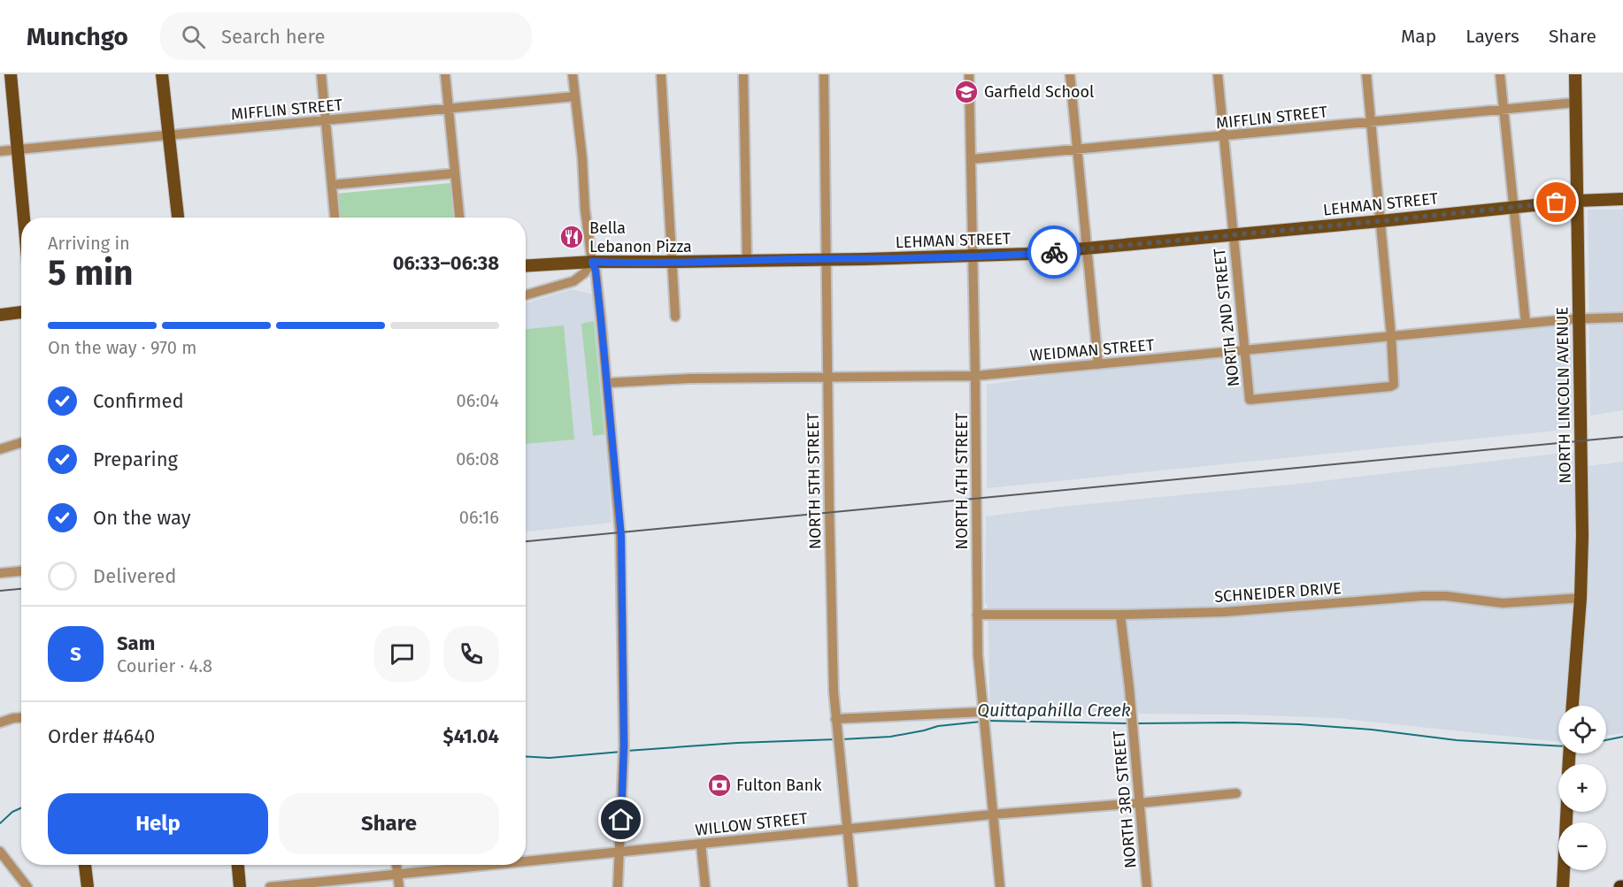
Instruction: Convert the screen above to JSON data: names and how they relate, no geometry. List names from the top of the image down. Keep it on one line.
{"streets":{"main road":["LEHMAN STREET","NORTH LINCOLN AVENUE"],"street":["MIFFLIN STREET","NORTH 2ND STREET","WEIDMAN STREET","NORTH 5TH STREET","NORTH 4TH STREET","SCHNEIDER DRIVE","NORTH 3RD STREET","WILLOW STREET"]},"crossings":[["MIFFLIN STREET","NORTH 2ND STREET"],["MIFFLIN STREET","NORTH LINCOLN AVENUE"],["MIFFLIN STREET","NORTH 4TH STREET"],["LEHMAN STREET","NORTH 2ND STREET"],["LEHMAN STREET","NORTH LINCOLN AVENUE"],["LEHMAN STREET","NORTH 5TH STREET"],["LEHMAN STREET","NORTH 4TH STREET"],["NORTH 2ND STREET","WEIDMAN STREET"],["WEIDMAN STREET","NORTH LINCOLN AVENUE"],["WEIDMAN STREET","NORTH 5TH STREET"],["WEIDMAN STREET","NORTH 4TH STREET"],["NORTH LINCOLN AVENUE","SCHNEIDER DRIVE"],["NORTH 5TH STREET","WILLOW STREET"],["NORTH 4TH STREET","SCHNEIDER DRIVE"],["NORTH 4TH STREET","WILLOW STREET"],["SCHNEIDER DRIVE","NORTH 3RD STREET"],["NORTH 3RD STREET","WILLOW STREET"]],"water":["Quittapahilla Creek"],"places":{"school or university":["Garfield School"],"restaurant":["Bella Lebanon Pizza"],"bank":["Fulton Bank"]},"page":{"header":"Munchgo","search":"Search here","nav":["Map","Layers","Share"],"heading":["5 min","Arriving in","06:33–06:38"],"panel":["Sam","Courier · 4.8","Order #4640","$41.04"],"bar":"On the way · 970 m","list":[["Confirmed","06:04"],["Preparing","06:08"],["On the way","06:16"],"Delivered"],"round":"S","map_buttons":["+","−"],"buttons":["Help","Share"]}}
